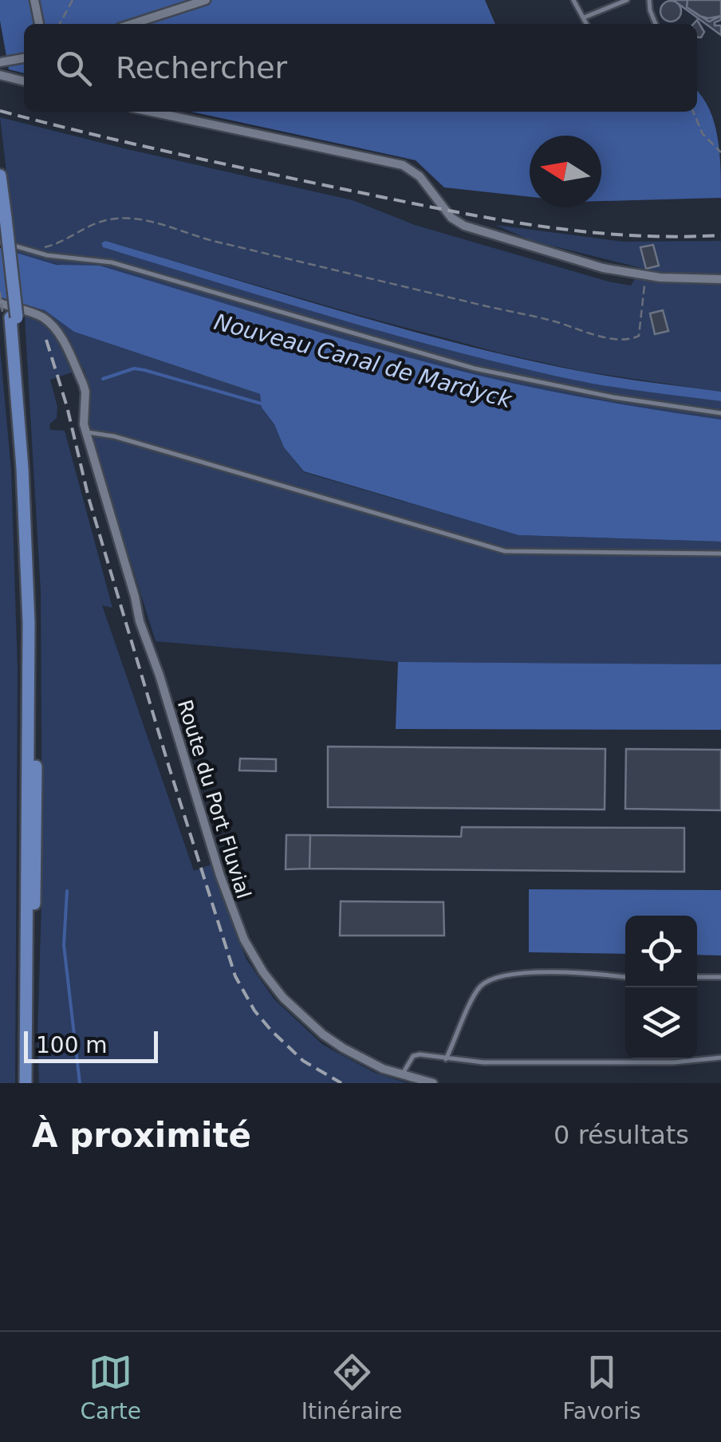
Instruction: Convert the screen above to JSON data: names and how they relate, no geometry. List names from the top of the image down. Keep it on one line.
{"streets":{"street":["Route du Port Fluvial"]},"water":["Nouveau Canal de Mardyck"],"scale_bar":"100 m","north":"left","page":{"search":"Rechercher","scale":"100 m","heading":["À proximité","0 résultats"],"nav":["Carte","Itinéraire","Favoris"]}}
